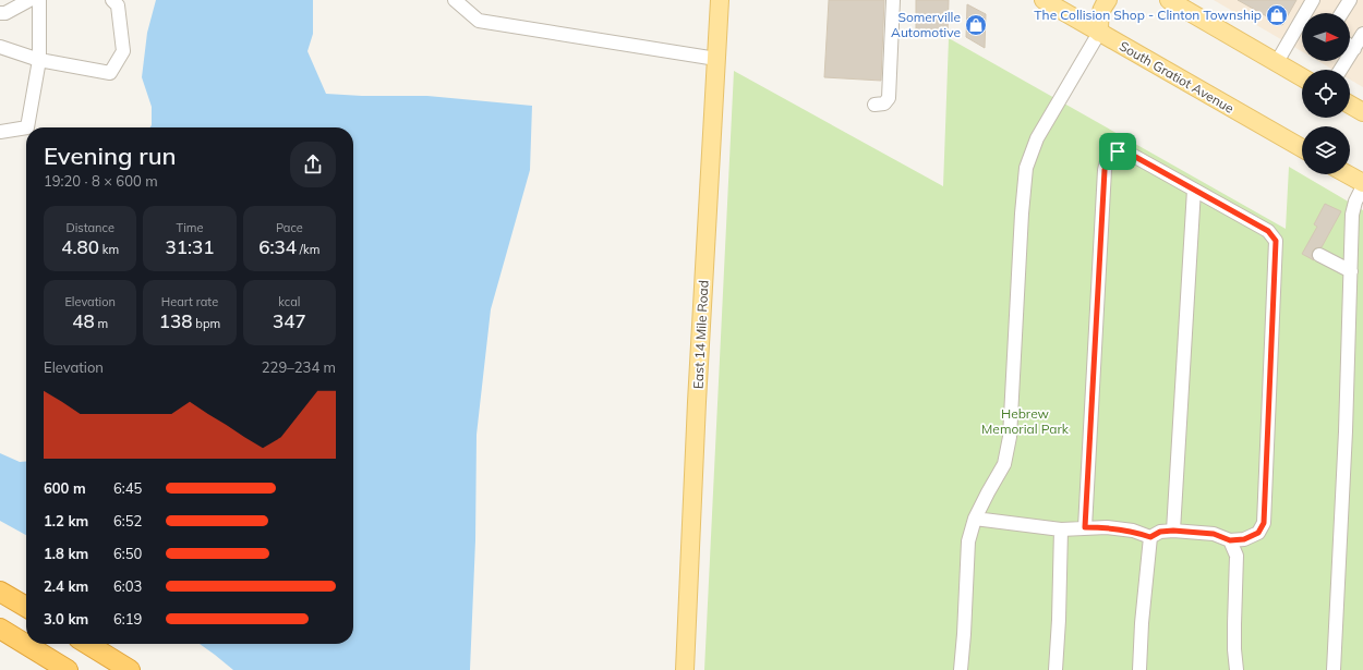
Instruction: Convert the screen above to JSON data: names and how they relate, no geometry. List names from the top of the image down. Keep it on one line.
{"streets":{"main road":["South Gratiot Avenue","East 14 Mile Road"]},"parks":["Hebrew Memorial Park"],"places":{"shop":["The Collision Shop - Clinton Township","Somerville Automotive"]},"north":"right","page":{"heading":["Evening run","19:20 · 8 × 600 m"],"stats":[["Distance","4.80 km"],["Time","31:31"],["Pace","6:34 /km"],["Elevation","48 m"],["Heart rate","138 bpm"],["kcal","347"]],"chart":["Elevation","229–234 m"],"list":[{"name":"600 m","note":"6:45"},{"name":"1.2 km","note":"6:52"},{"name":"1.8 km","note":"6:50"},{"name":"2.4 km","note":"6:03"},{"name":"3.0 km","note":"6:19"}]}}
